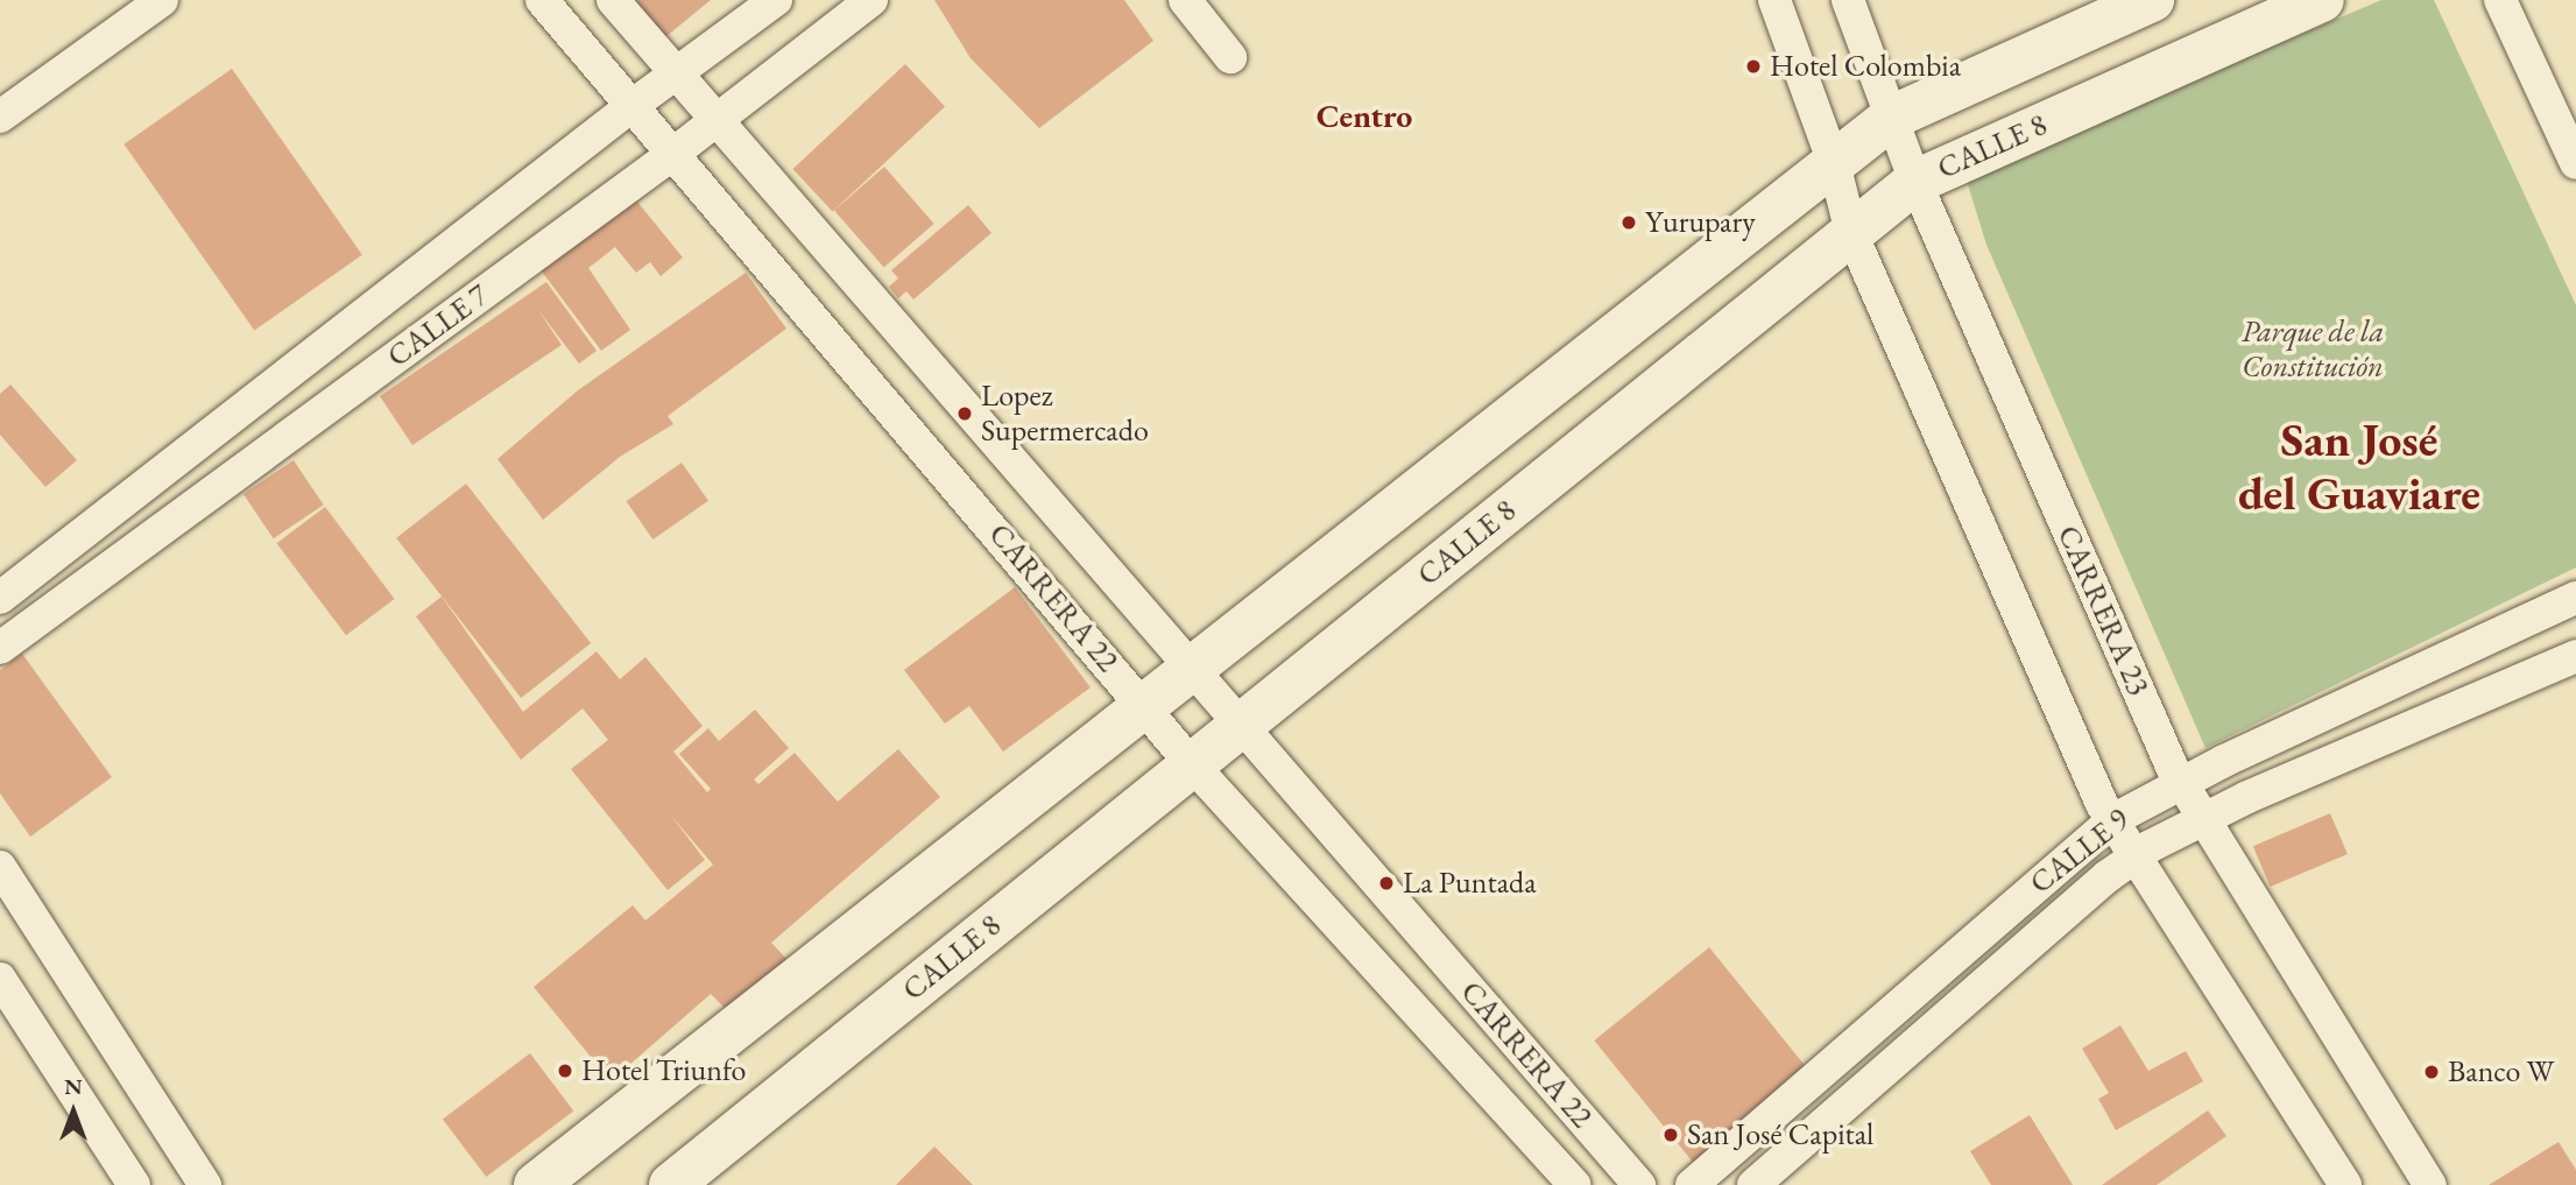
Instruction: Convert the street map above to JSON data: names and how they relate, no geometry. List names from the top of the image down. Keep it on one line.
{"streets":{"main road":["CALLE 8"],"street":["CALLE 7","CARRERA 22","CARRERA 23","CALLE 9"]},"crossings":[["CALLE 8","CARRERA 22"],["CALLE 8","CARRERA 23"],["CALLE 7","CARRERA 22"],["CARRERA 23","CALLE 9"]],"districts":["Centro","San José del Guaviare"],"parks":["Parque de la Constitución"],"places":["Hotel Colombia","Yurupary","Lopez Supermercado","La Puntada","Hotel Triunfo","Banco W","San José Capital"],"north":"top"}
